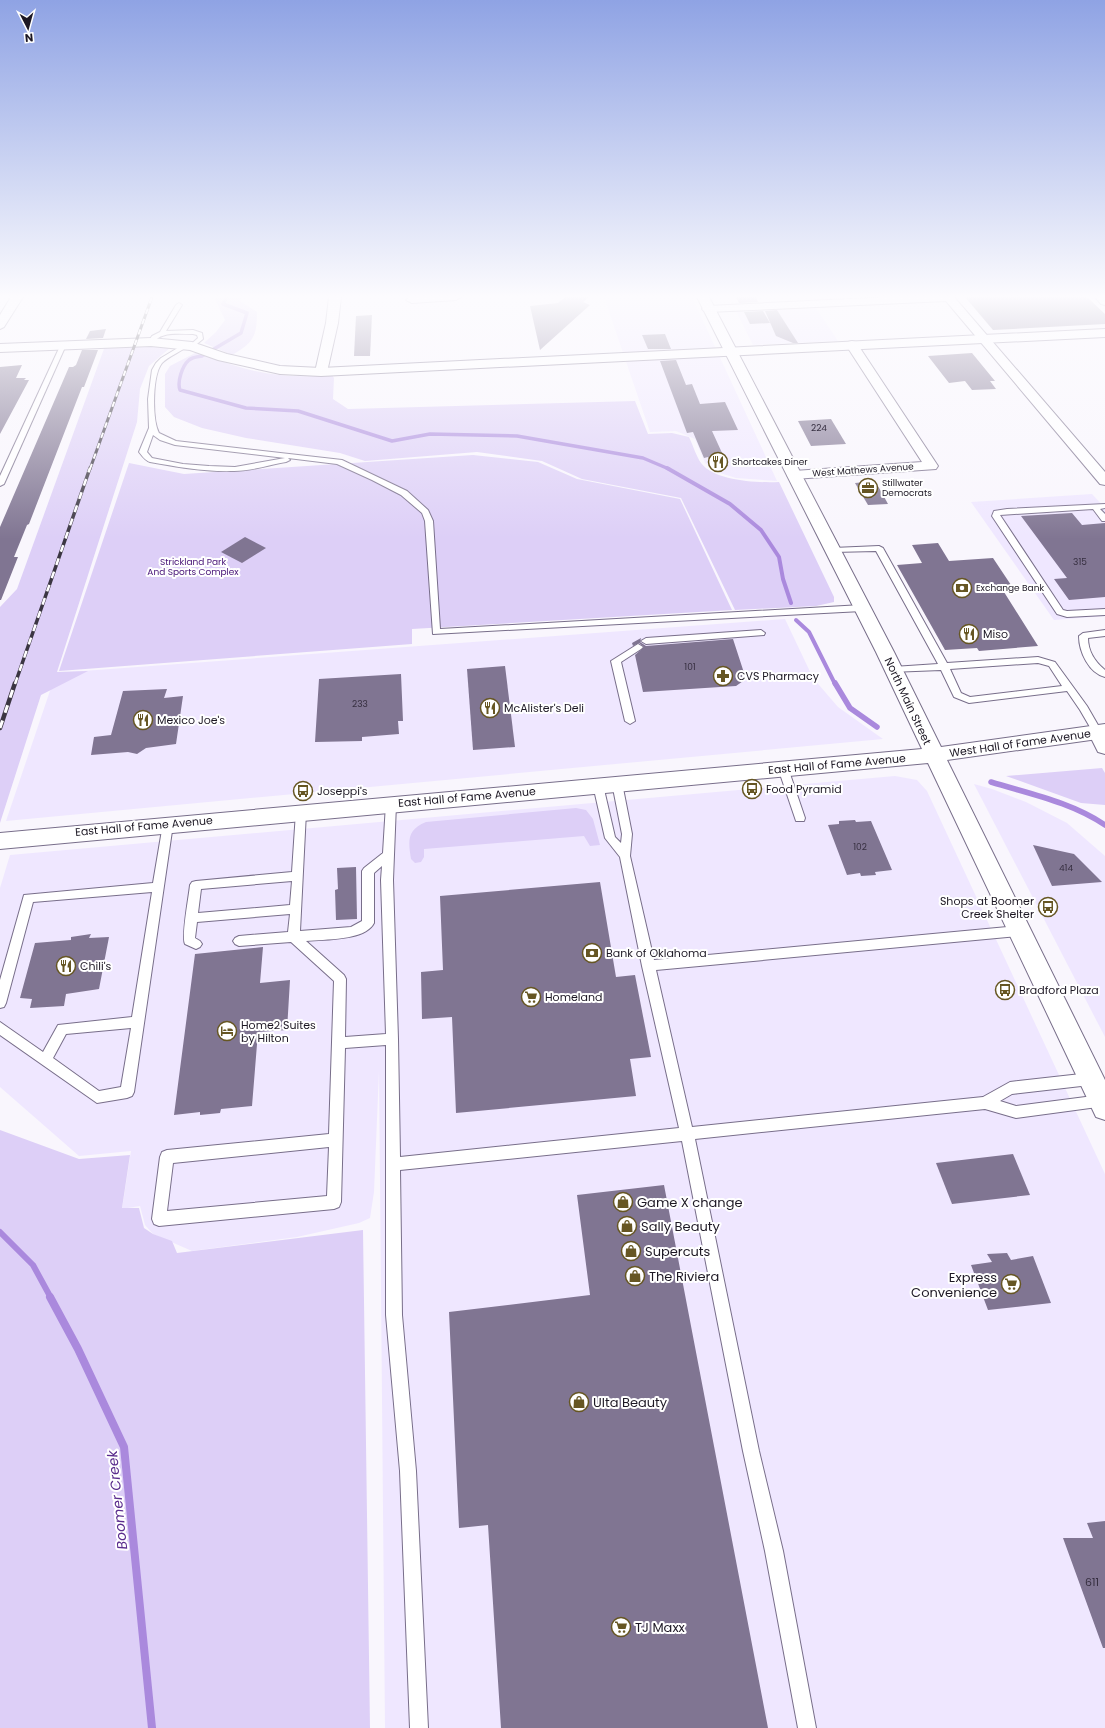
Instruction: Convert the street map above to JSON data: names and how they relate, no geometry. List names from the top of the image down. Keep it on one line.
{"streets":{"main road":["North Main Street","West Hall of Fame Avenue","East Hall of Fame Avenue"],"street":["West Mathews Avenue"]},"crossings":[["West Mathews Avenue","North Main Street"],["North Main Street","West Hall of Fame Avenue"],["North Main Street","East Hall of Fame Avenue"],["West Hall of Fame Avenue","East Hall of Fame Avenue"]],"water":["Boomer Creek"],"parks":["Strickland Park And Sports Complex"],"places":{"restaurant":["Shortcakes Diner","Miso","McAlister's Deli","Mexico Joe's","Chili's"],"office":["Stillwater Democrats"],"bank":["Exchange Bank","Bank of Oklahoma"],"pharmacy":["CVS Pharmacy"],"bus stop":["Food Pyramid","Joseppi's","Shops at Boomer Creek Shelter","Bradford Plaza"],"supermarket":["Homeland","Express Convenience","TJ Maxx"],"hotel":["Home2 Suites by Hilton"],"shop":["Game X change","Sally Beauty","Supercuts","The Riviera","Ulta Beauty"]},"house_numbers":["224","315","101","233","102","414","611"],"north":"bottom"}
